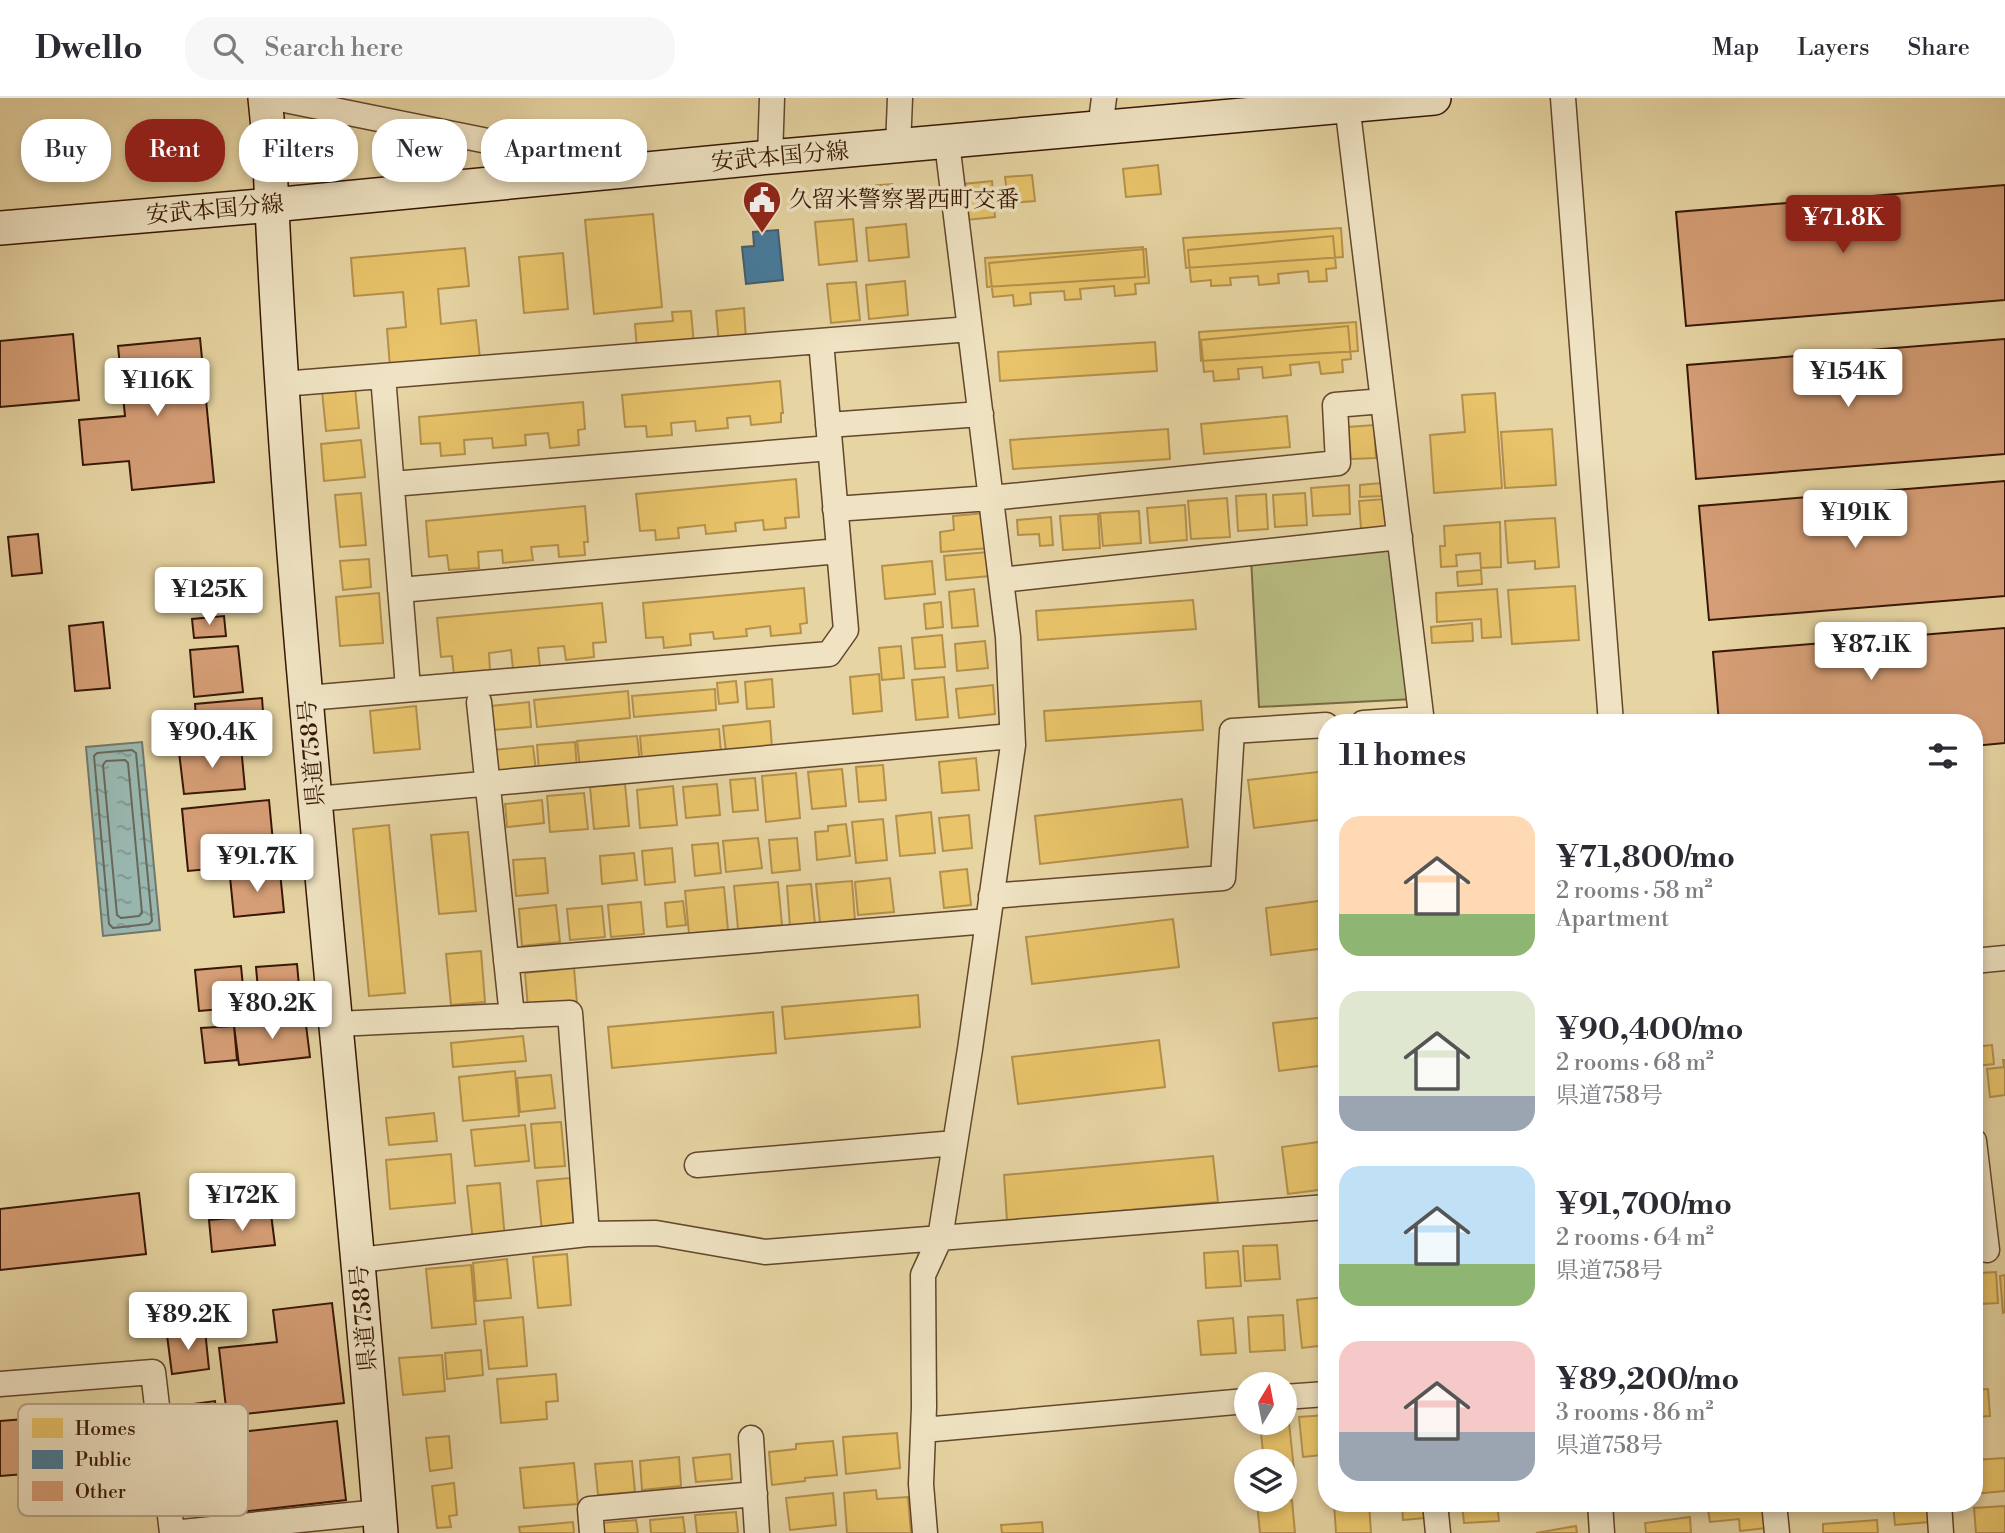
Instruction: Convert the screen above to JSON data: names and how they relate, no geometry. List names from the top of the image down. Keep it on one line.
{"streets":{"main road":["安武本国分線","県道758号"]},"crossings":[["安武本国分線","県道758号"]],"places":{"public building":["久留米警察署西町交番"]},"legend":["Homes","Public","Other"],"north":"top","page":{"header":"Dwello","search":"Search here","nav":["Map","Layers","Share"],"chip":["Buy","Rent","Filters","New","Apartment"],"price":["¥71.8K","¥154K","¥116K","¥191K","¥125K","¥87.1K","¥90.4K","¥91.7K","¥80.2K","¥172K","¥89.2K"],"heading":"11 homes","list":[{"name":"¥71,800/mo","note":"2 rooms · 58 m² · Apartment"},{"name":"¥90,400/mo","note":"2 rooms · 68 m² · 県道758号"},{"name":"¥91,700/mo","note":"2 rooms · 64 m² · 県道758号"},{"name":"¥89,200/mo","note":"3 rooms · 86 m² · 県道758号"}]}}
